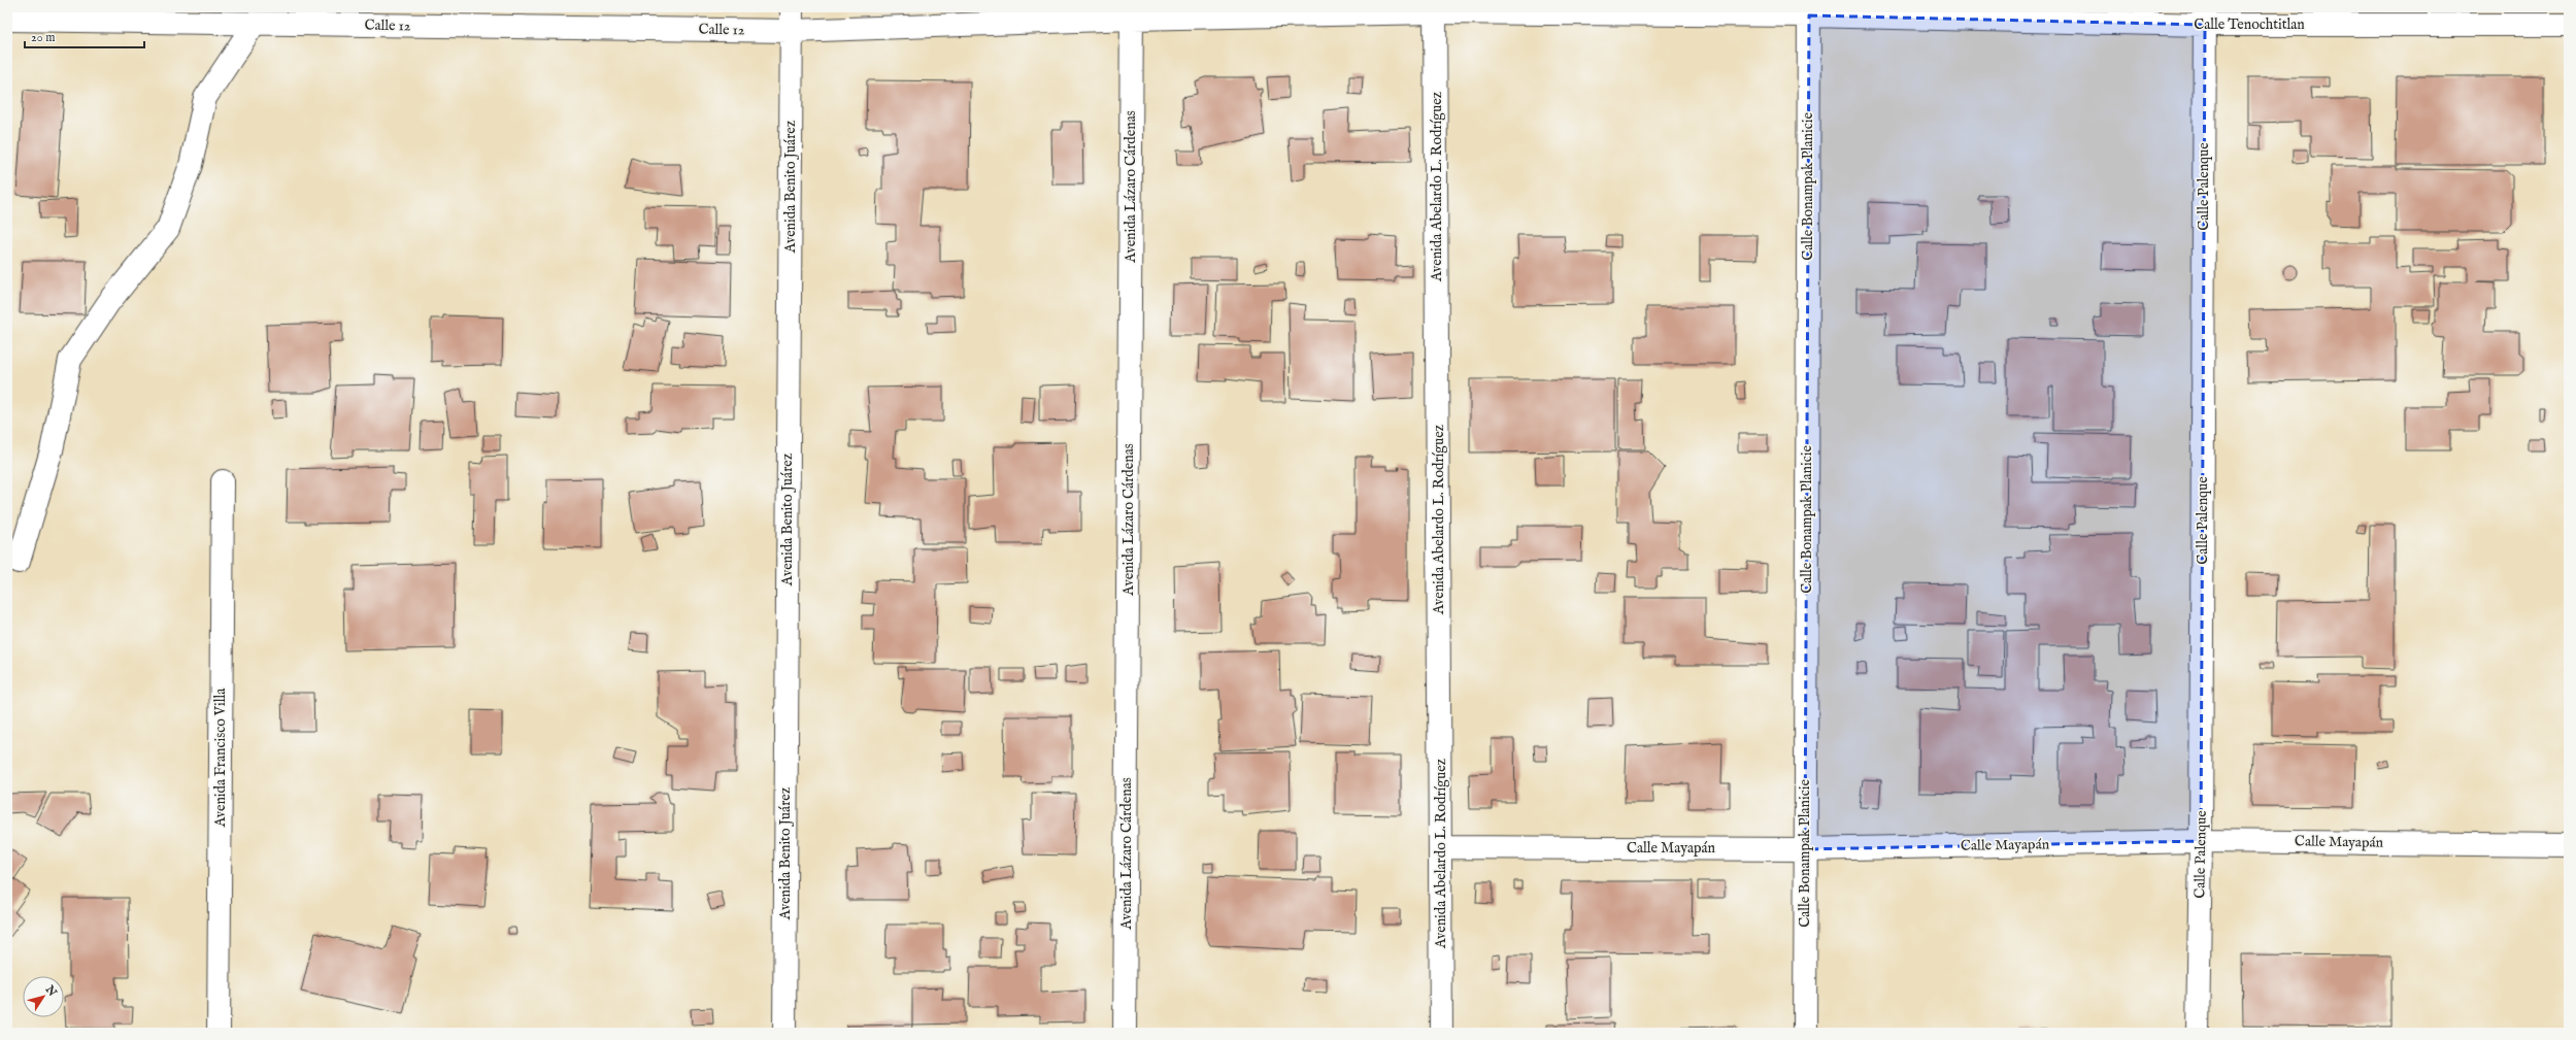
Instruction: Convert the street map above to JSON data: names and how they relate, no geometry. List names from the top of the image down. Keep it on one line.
{"streets":{"street":["Calle Tenochtitlan","Calle 12","Avenida Benito Juárez","Avenida Lázaro Cárdenas","Avenida Abelardo L. Rodríguez","Calle Bonampak Planicie","Calle Palenque","Avenida Francisco Villa","Calle Mayapán"]},"crossings":[["Calle Tenochtitlan","Calle 12"],["Calle Tenochtitlan","Avenida Abelardo L. Rodríguez"],["Calle Tenochtitlan","Calle Bonampak Planicie"],["Calle Tenochtitlan","Calle Palenque"],["Calle 12","Avenida Benito Juárez"],["Calle 12","Avenida Lázaro Cárdenas"],["Calle 12","Avenida Abelardo L. Rodríguez"],["Avenida Abelardo L. Rodríguez","Calle Mayapán"],["Calle Bonampak Planicie","Calle Mayapán"],["Calle Palenque","Calle Mayapán"]],"scale_bar":"20 m","north":"top right"}
